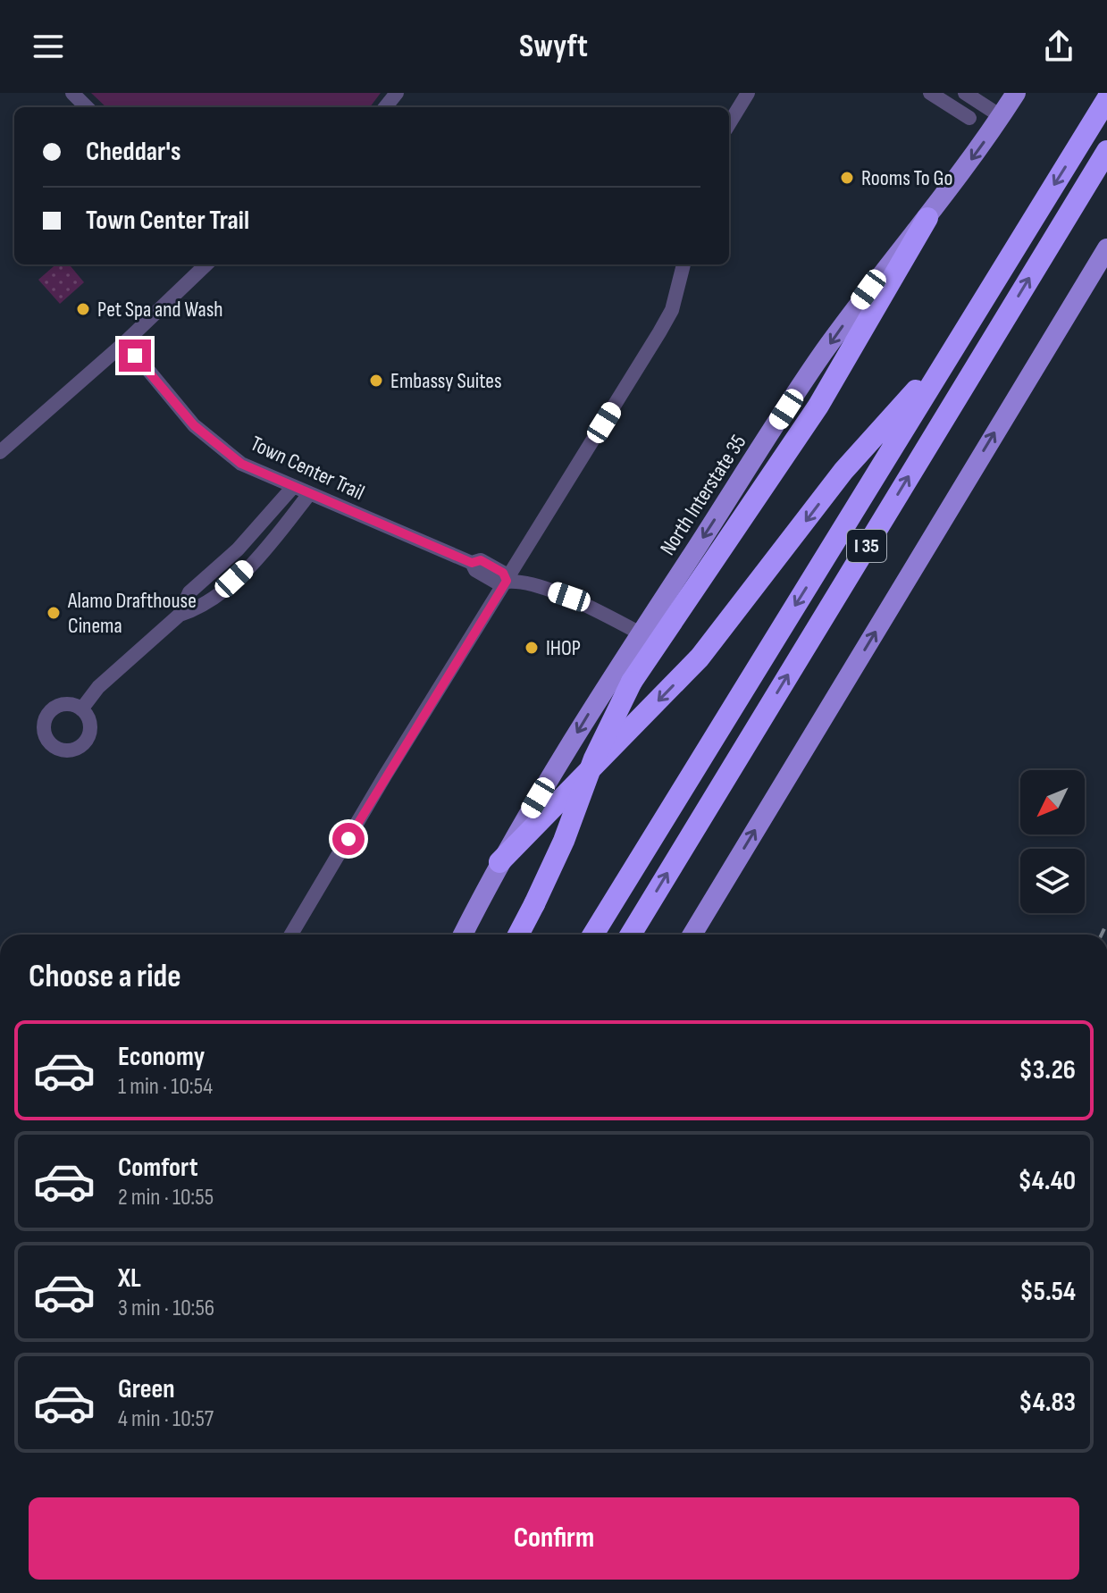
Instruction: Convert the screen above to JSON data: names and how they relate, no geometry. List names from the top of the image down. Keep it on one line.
{"streets":{"highway":["I 35"],"main road":["North Interstate 35"],"street":["Town Center Trail"]},"crossings":[["Town Center Trail","North Interstate 35"]],"one_way":["North Interstate 35"],"places":["Rooms To Go","Pet Spa and Wash","Embassy Suites","Alamo Drafthouse Cinema","IHOP"],"north":"bottom left","page":{"header":"Swyft","banner":["Cheddar's","Town Center Trail"],"heading":"Choose a ride","list":[{"name":"Economy","note":"1 min · 10:54","value":"$3.26"},{"name":"Comfort","note":"2 min · 10:55","value":"$4.40"},{"name":"XL","note":"3 min · 10:56","value":"$5.54"},{"name":"Green","note":"4 min · 10:57","value":"$4.83"}],"buttons":"Confirm"}}
